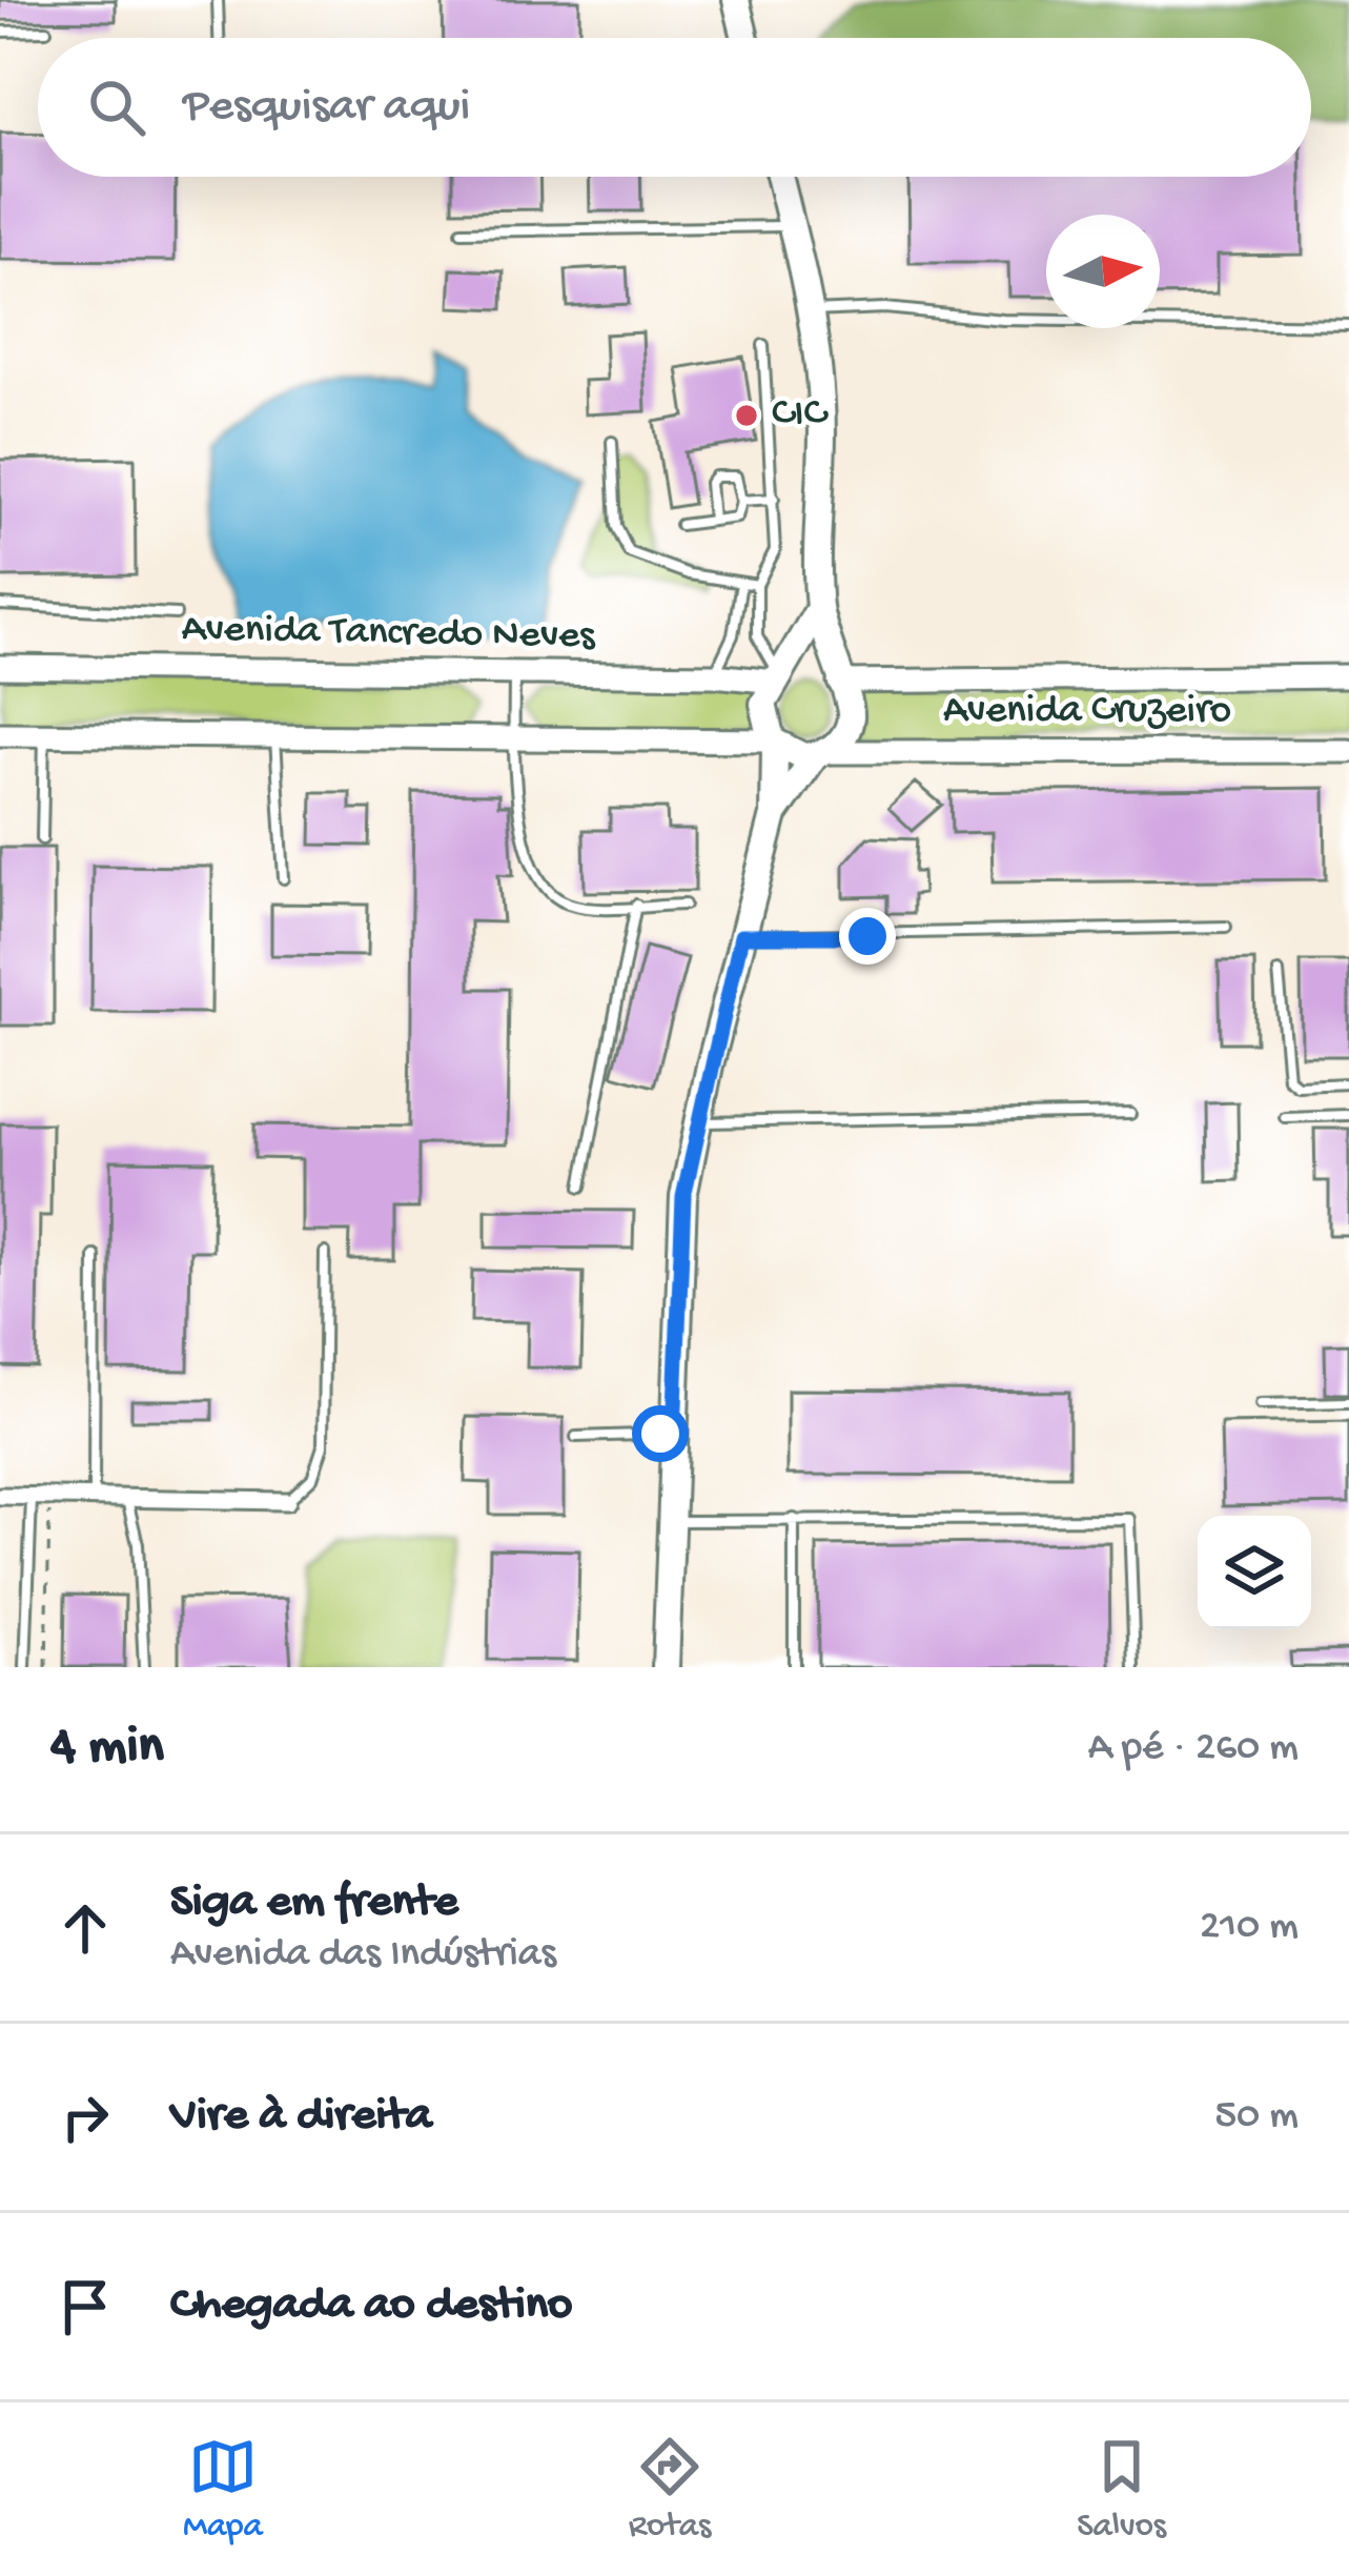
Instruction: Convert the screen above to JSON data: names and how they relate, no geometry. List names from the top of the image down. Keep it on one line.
{"streets":{"main road":["Avenida Tancredo Neves","Avenida Cruzeiro"]},"crossings":[["Avenida Tancredo Neves","Avenida Cruzeiro"]],"places":["CIC"],"north":"right","page":{"search":"Pesquisar aqui","heading":["4 min","A pé · 260 m"],"list":[["Siga em frente","Avenida das Indústrias","210 m"],["Vire à direita","50 m"],"Chegada ao destino"],"nav":["Mapa","Rotas","Salvos"]}}
